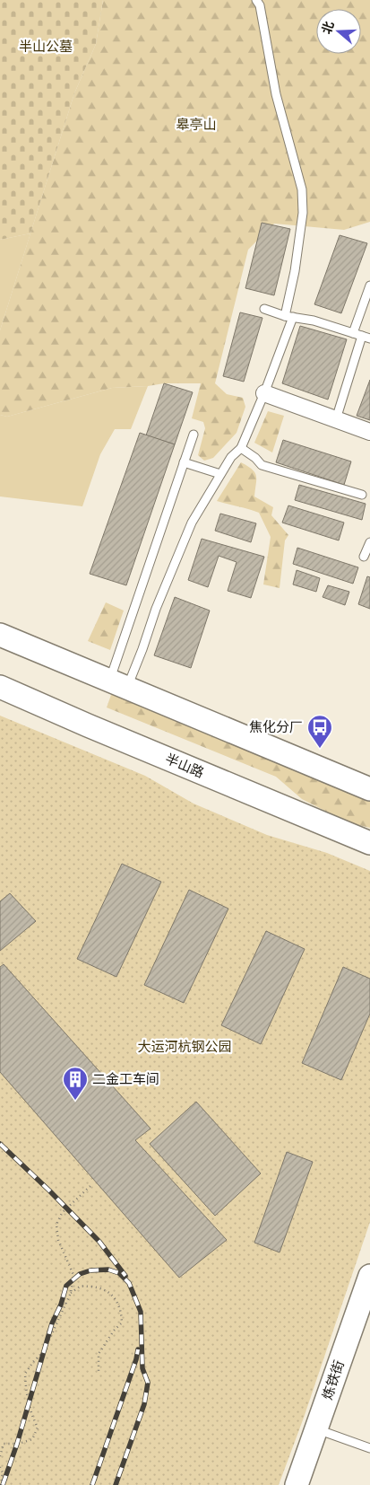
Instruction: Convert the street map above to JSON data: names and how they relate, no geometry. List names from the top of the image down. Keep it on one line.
{"streets":{"main road":["半山路","炼铁街"]},"parks":["半山公墓","皋亭山","大运河杭钢公园"],"places":{"bus stop":["焦化分厂"],"building":["二金工车间"]},"north":"left"}
